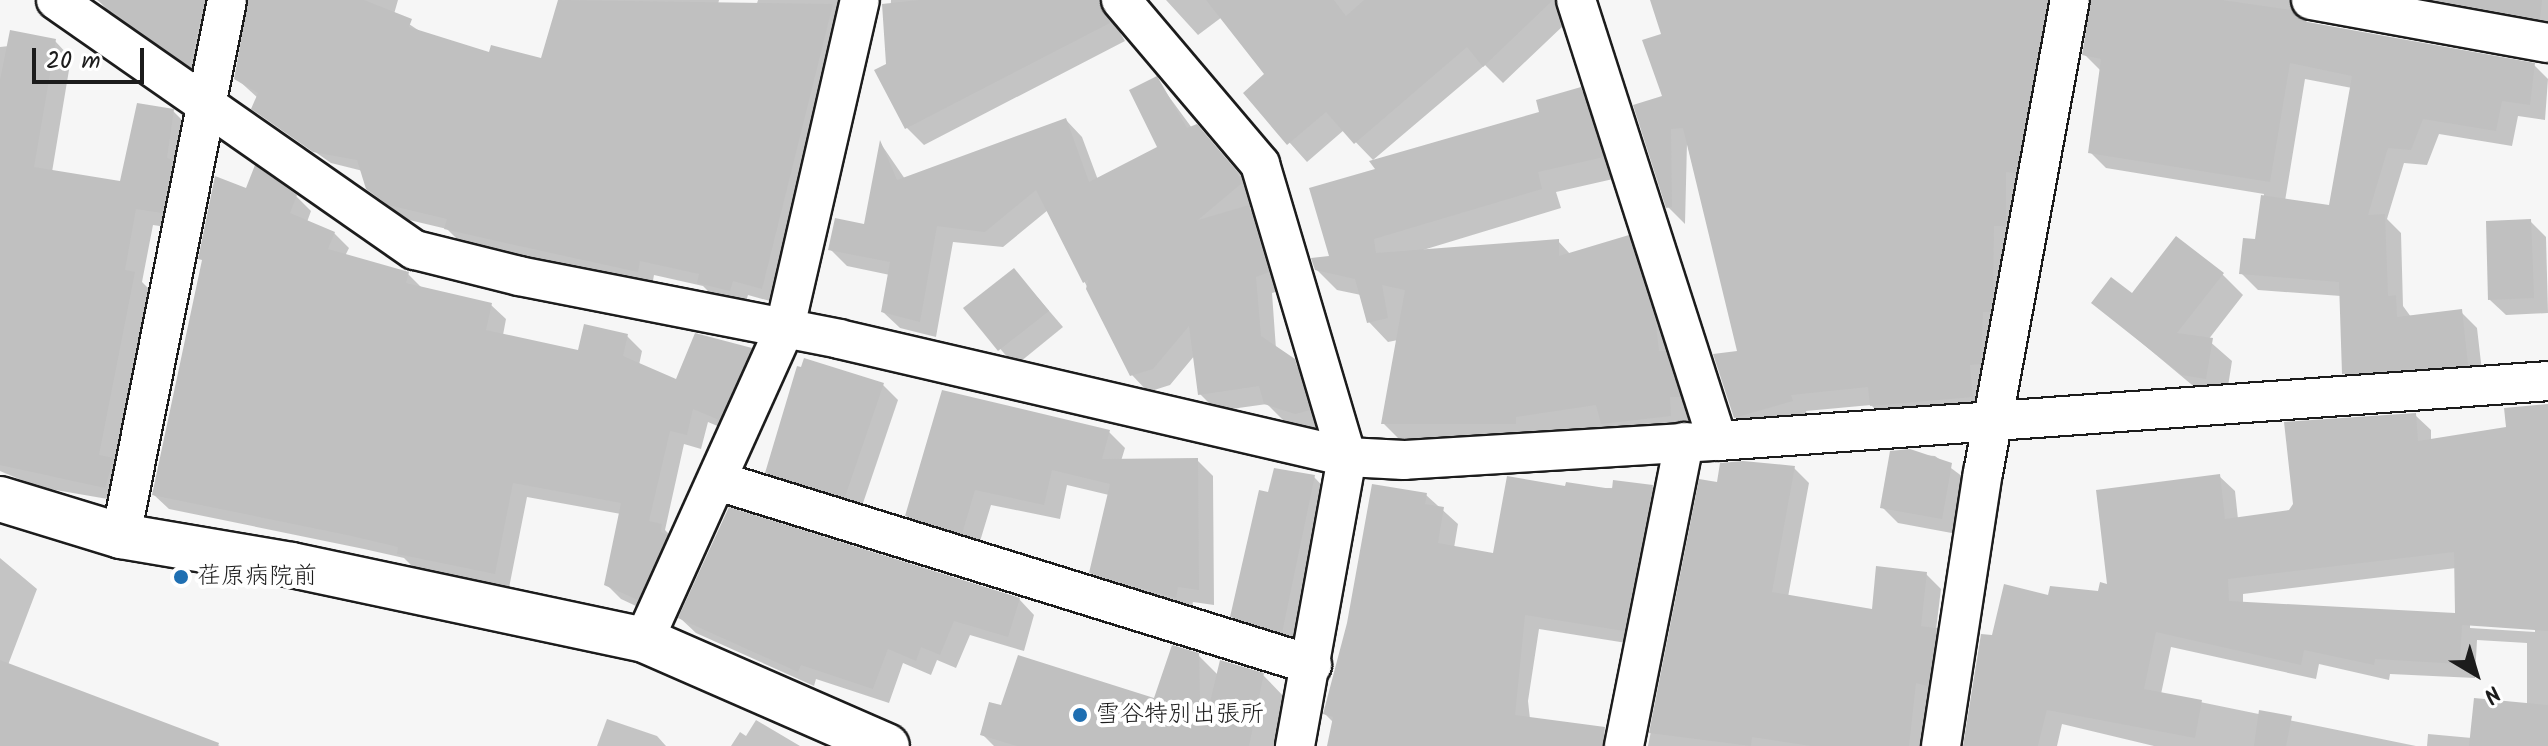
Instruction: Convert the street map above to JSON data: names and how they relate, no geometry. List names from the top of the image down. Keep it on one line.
{"places":["荏原病院前","雪谷特別出張所"],"scale_bar":"20 m","north":"bottom right"}
